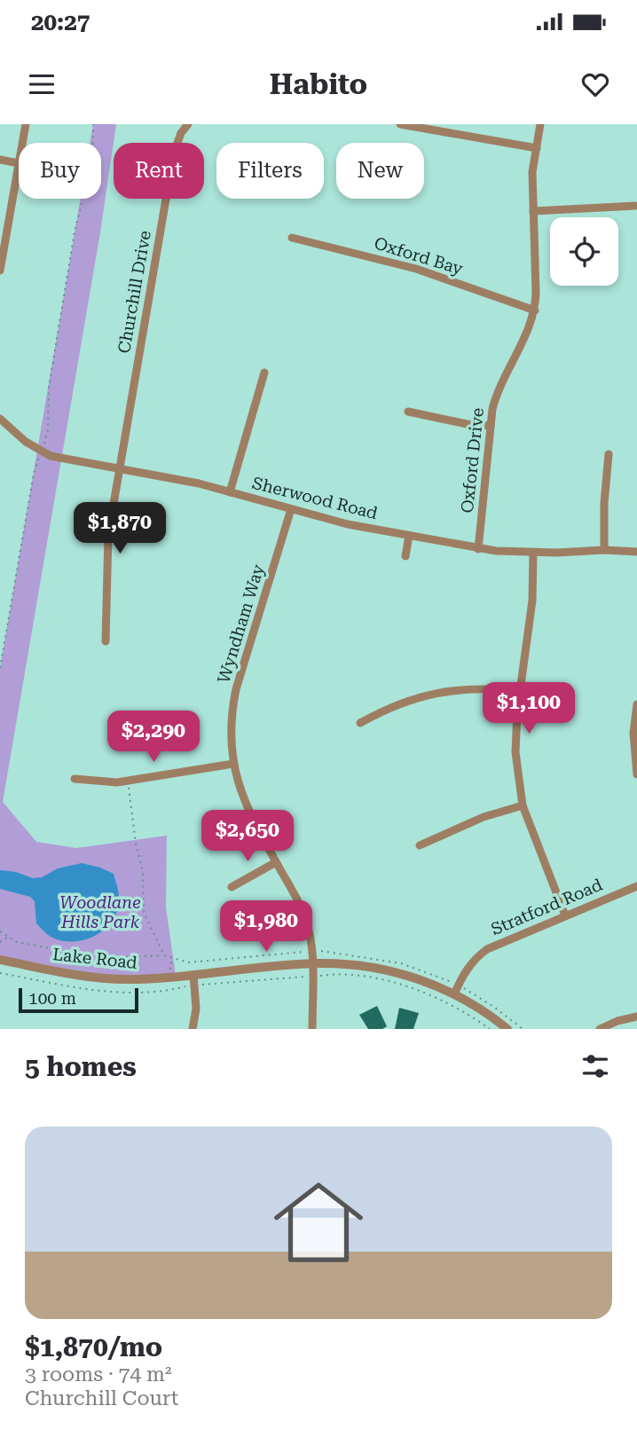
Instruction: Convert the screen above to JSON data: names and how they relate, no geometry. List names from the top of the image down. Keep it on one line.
{"streets":{"street":["Oxford Bay","Churchill Drive","Oxford Drive","Sherwood Road","Wyndham Way","Stratford Road","Lake Road"]},"crossings":[["Oxford Bay","Oxford Drive"],["Churchill Drive","Sherwood Road"],["Oxford Drive","Sherwood Road"],["Sherwood Road","Wyndham Way"],["Wyndham Way","Lake Road"],["Stratford Road","Lake Road"]],"parks":["Woodlane Hills Park"],"scale_bar":"100 m","page":{"status":"20:27","header":"Habito","chip":["Buy","Rent","Filters","New"],"price":["$1,870","$1,100","$2,290","$2,650","$1,980"],"scale":"100 m","heading":"5 homes","list":[{"name":"$1,870/mo","note":"3 rooms · 74 m² · Churchill Court"}]}}
